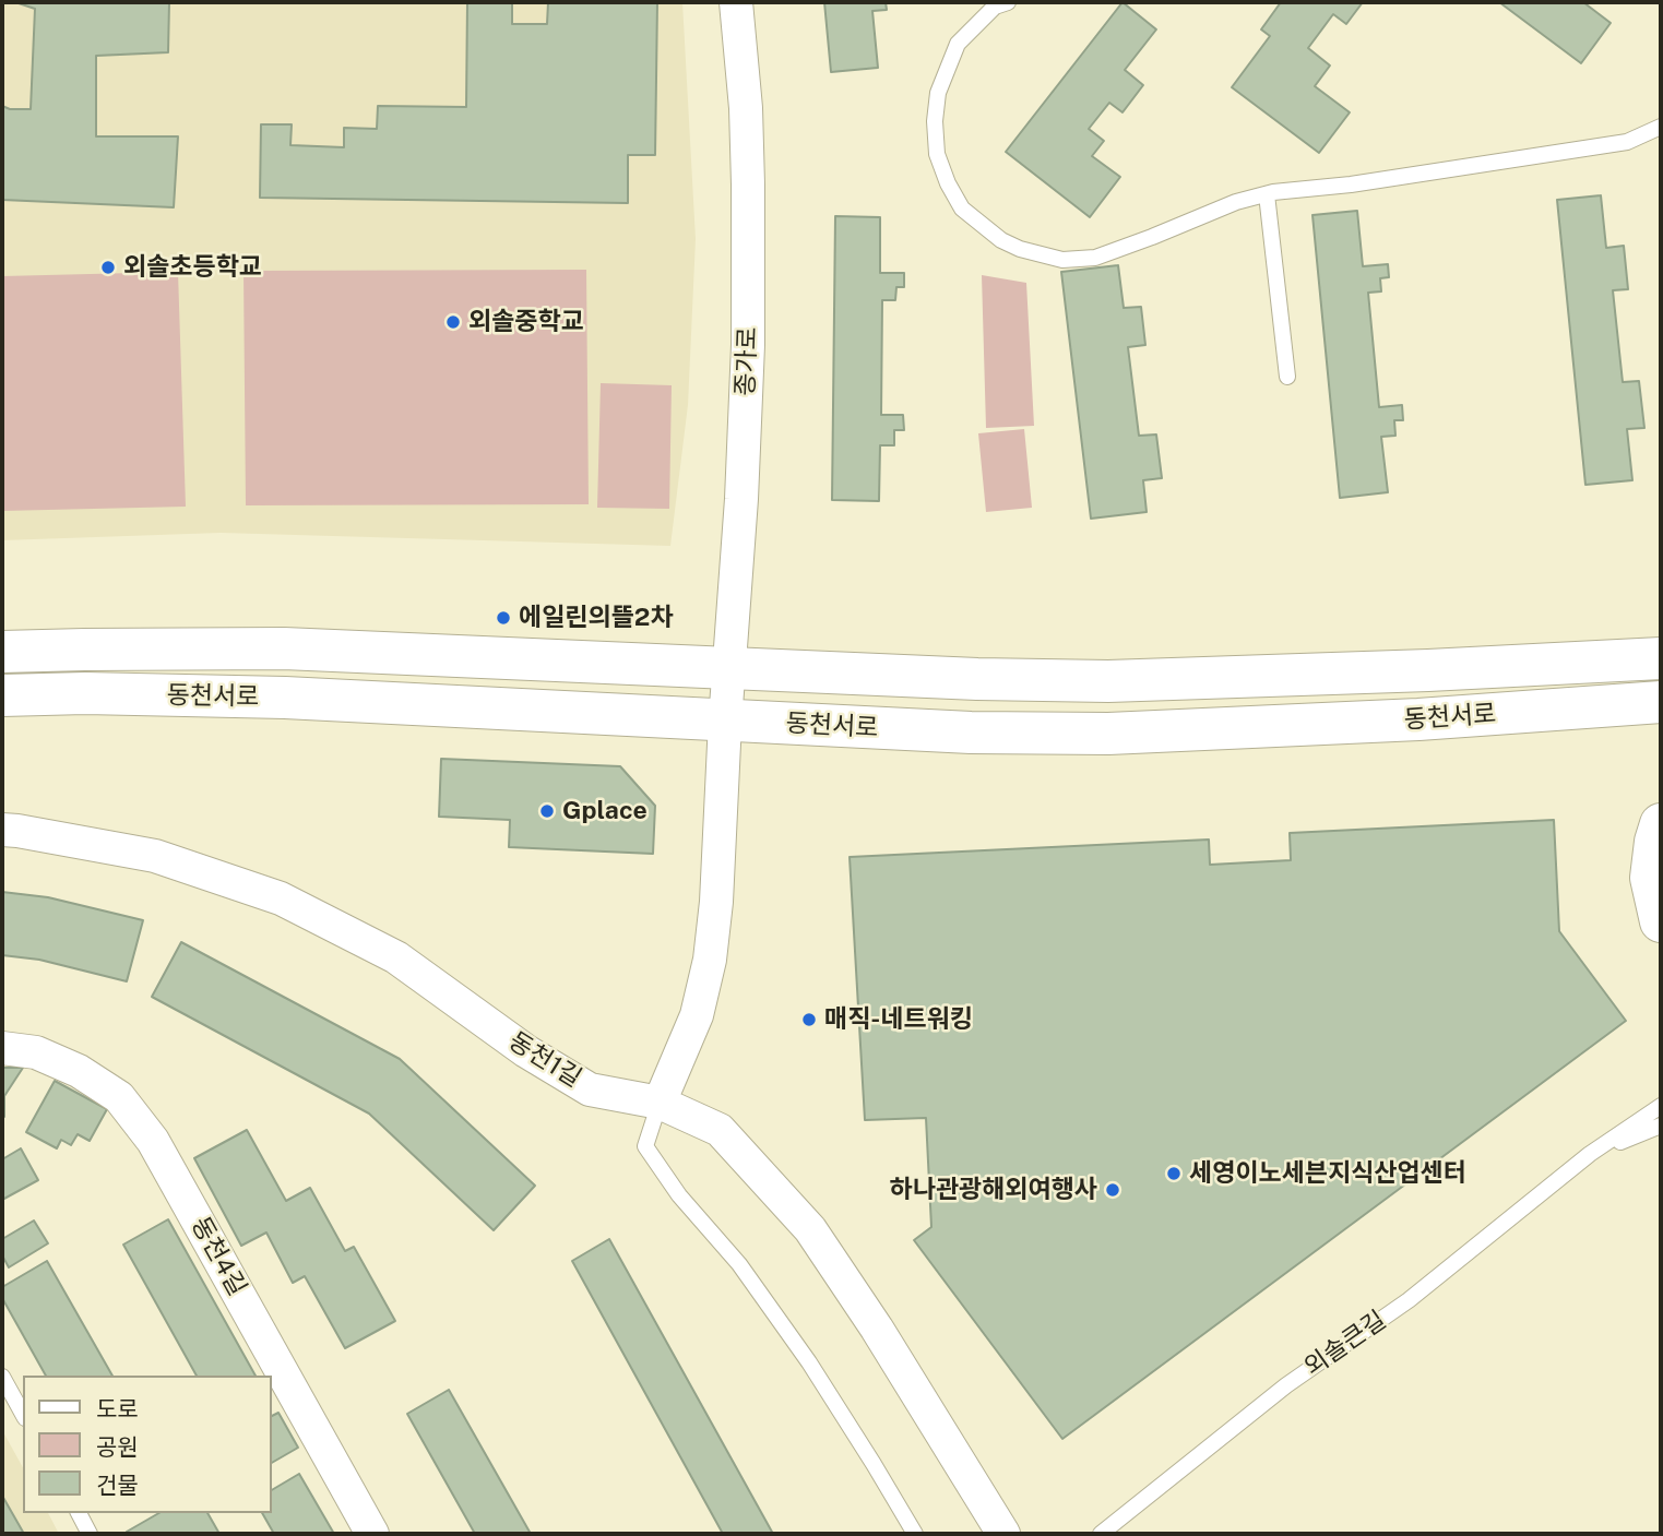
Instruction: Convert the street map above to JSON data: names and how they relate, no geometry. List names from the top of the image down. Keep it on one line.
{"streets":{"main road":["동천서로"],"street":["종가로","동천1길","동천4길"],"lane":["외솔큰길"]},"crossings":[["종가로","동천서로"],["종가로","동천1길"]],"places":["외솔초등학교","외솔중학교","에일린의뜰2차","Gplace","매직-네트워킹","세영이노세븐지식산업센터","하나관광해외여행사"],"legend":["도로","공원","건물"]}
